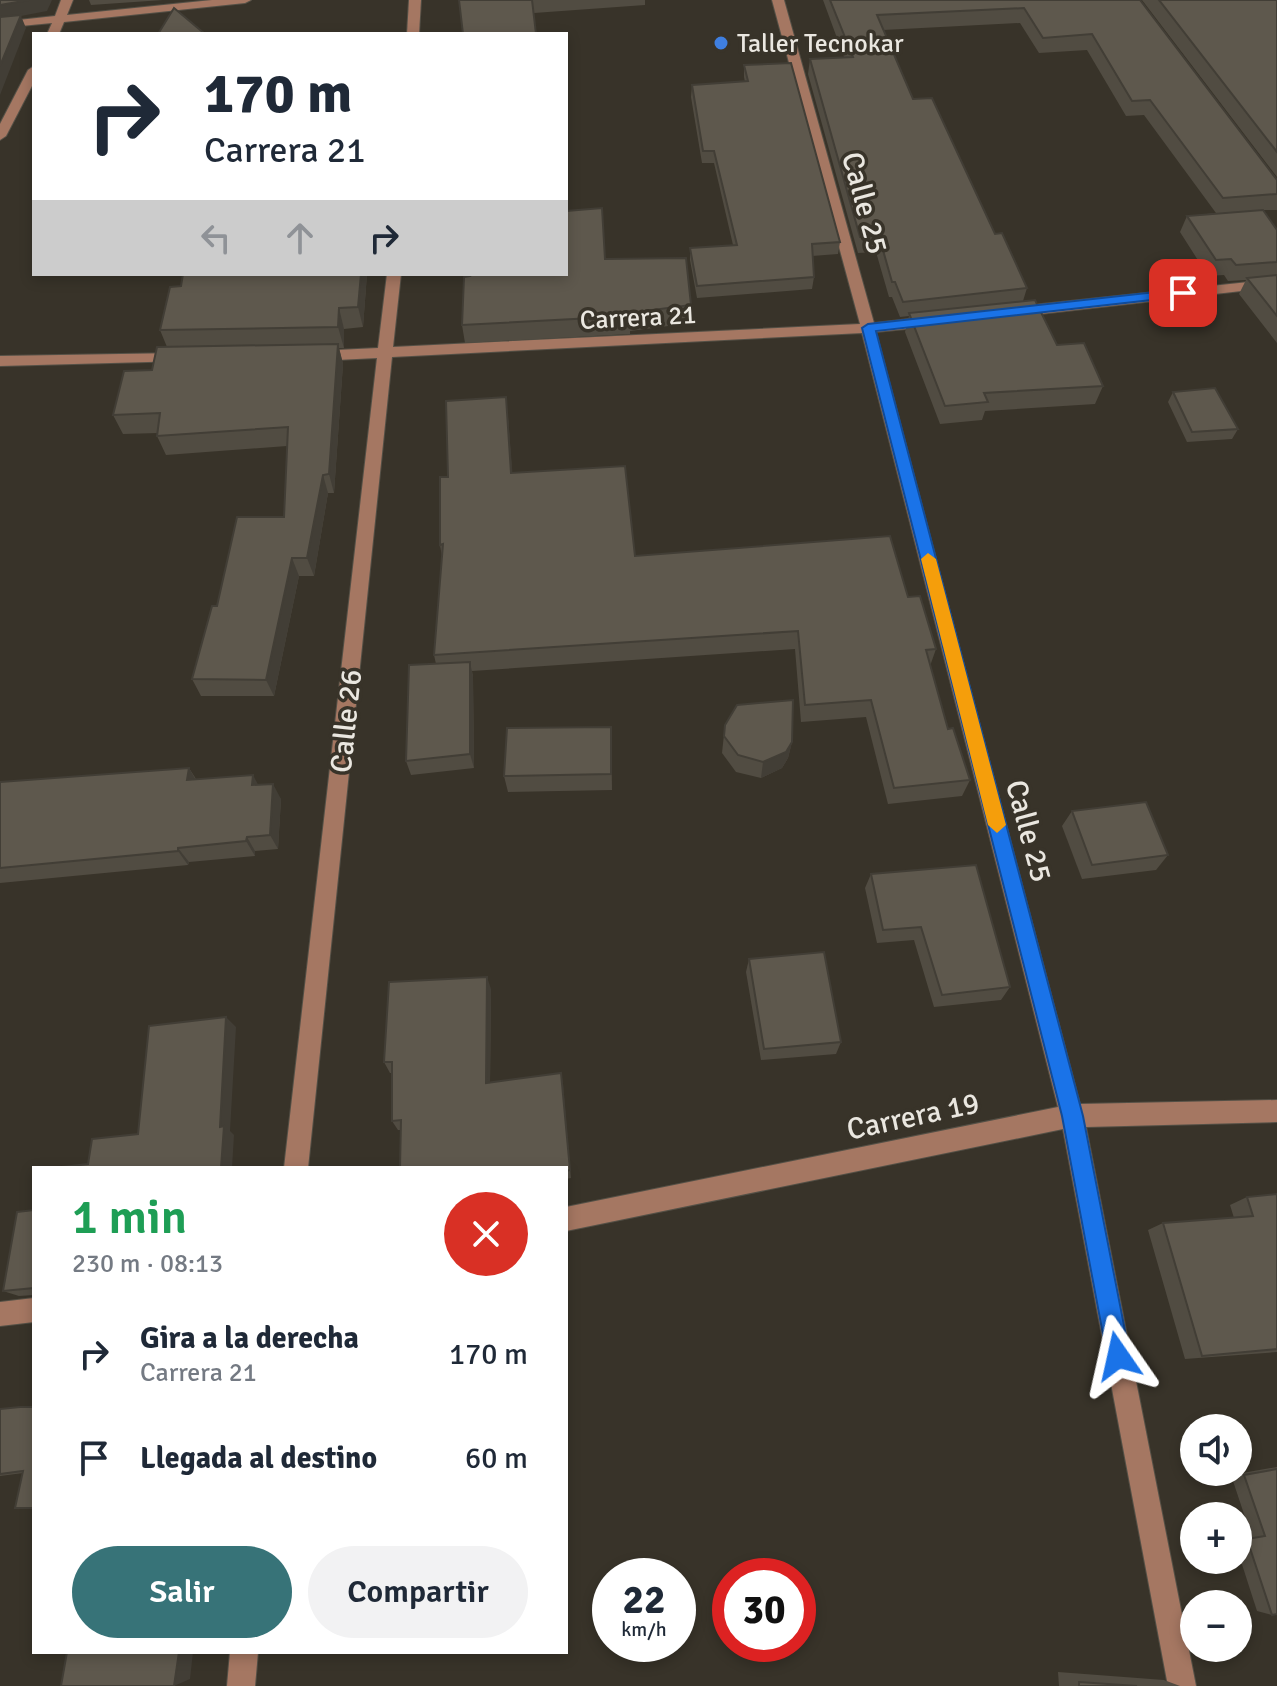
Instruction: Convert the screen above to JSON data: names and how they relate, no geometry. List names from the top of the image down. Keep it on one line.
{"streets":{"street":["Calle 25","Carrera 21","Calle 26","Carrera 19"]},"crossings":[["Calle 25","Carrera 21"],["Calle 25","Carrera 19"],["Carrera 21","Calle 26"]],"places":["Taller Tecnokar"],"page":{"turn":["170 m","Carrera 21"],"heading":["1 min","230 m · 08:13"],"list":[{"name":"Gira a la derecha","note":"Carrera 21","value":"170 m"},{"name":"Llegada al destino","value":"60 m"}],"map_buttons":["+","−"],"buttons":["Salir","Compartir"],"speed":"22 km/h","limit":"30"}}
